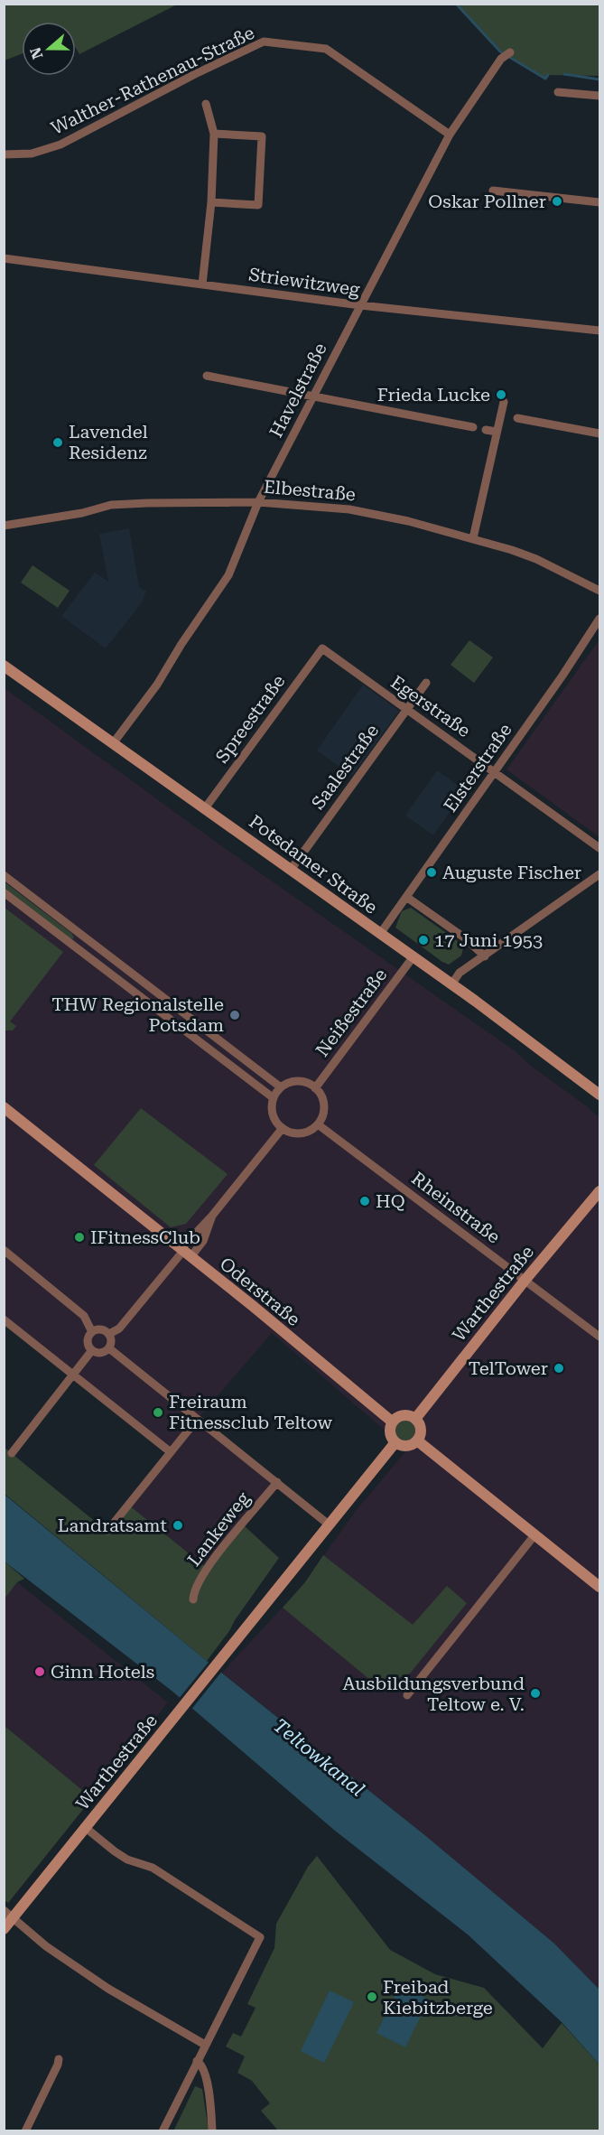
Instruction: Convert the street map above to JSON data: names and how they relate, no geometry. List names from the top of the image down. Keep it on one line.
{"streets":{"street":["Walther-Rathenau-Straße","Striewitzweg","Havelstraße","Elbestraße","Egerstraße","Spreestraße","Saalestraße","Elsterstraße","Potsdamer Straße","Neißestraße","Rheinstraße","Oderstraße","Warthestraße","Lankeweg"]},"crossings":[["Walther-Rathenau-Straße","Havelstraße"],["Striewitzweg","Havelstraße"],["Havelstraße","Elbestraße"],["Havelstraße","Potsdamer Straße"],["Egerstraße","Spreestraße"],["Egerstraße","Saalestraße"],["Egerstraße","Elsterstraße"],["Spreestraße","Potsdamer Straße"],["Saalestraße","Potsdamer Straße"],["Elsterstraße","Potsdamer Straße"],["Potsdamer Straße","Neißestraße"],["Neißestraße","Rheinstraße"],["Rheinstraße","Warthestraße"],["Oderstraße","Warthestraße"]],"water":["Teltowkanal"],"places":["Oskar Pollner","Frieda Lucke","Lavendel Residenz","Auguste Fischer","17 Juni 1953","THW Regionalstelle Potsdam","HQ","IFitnessClub","TelTower","Freiraum Fitnessclub Teltow","Landratsamt","Ginn Hotels","Ausbildungsverbund Teltow e. V.","Freibad Kiebitzberge"],"north":"left"}
